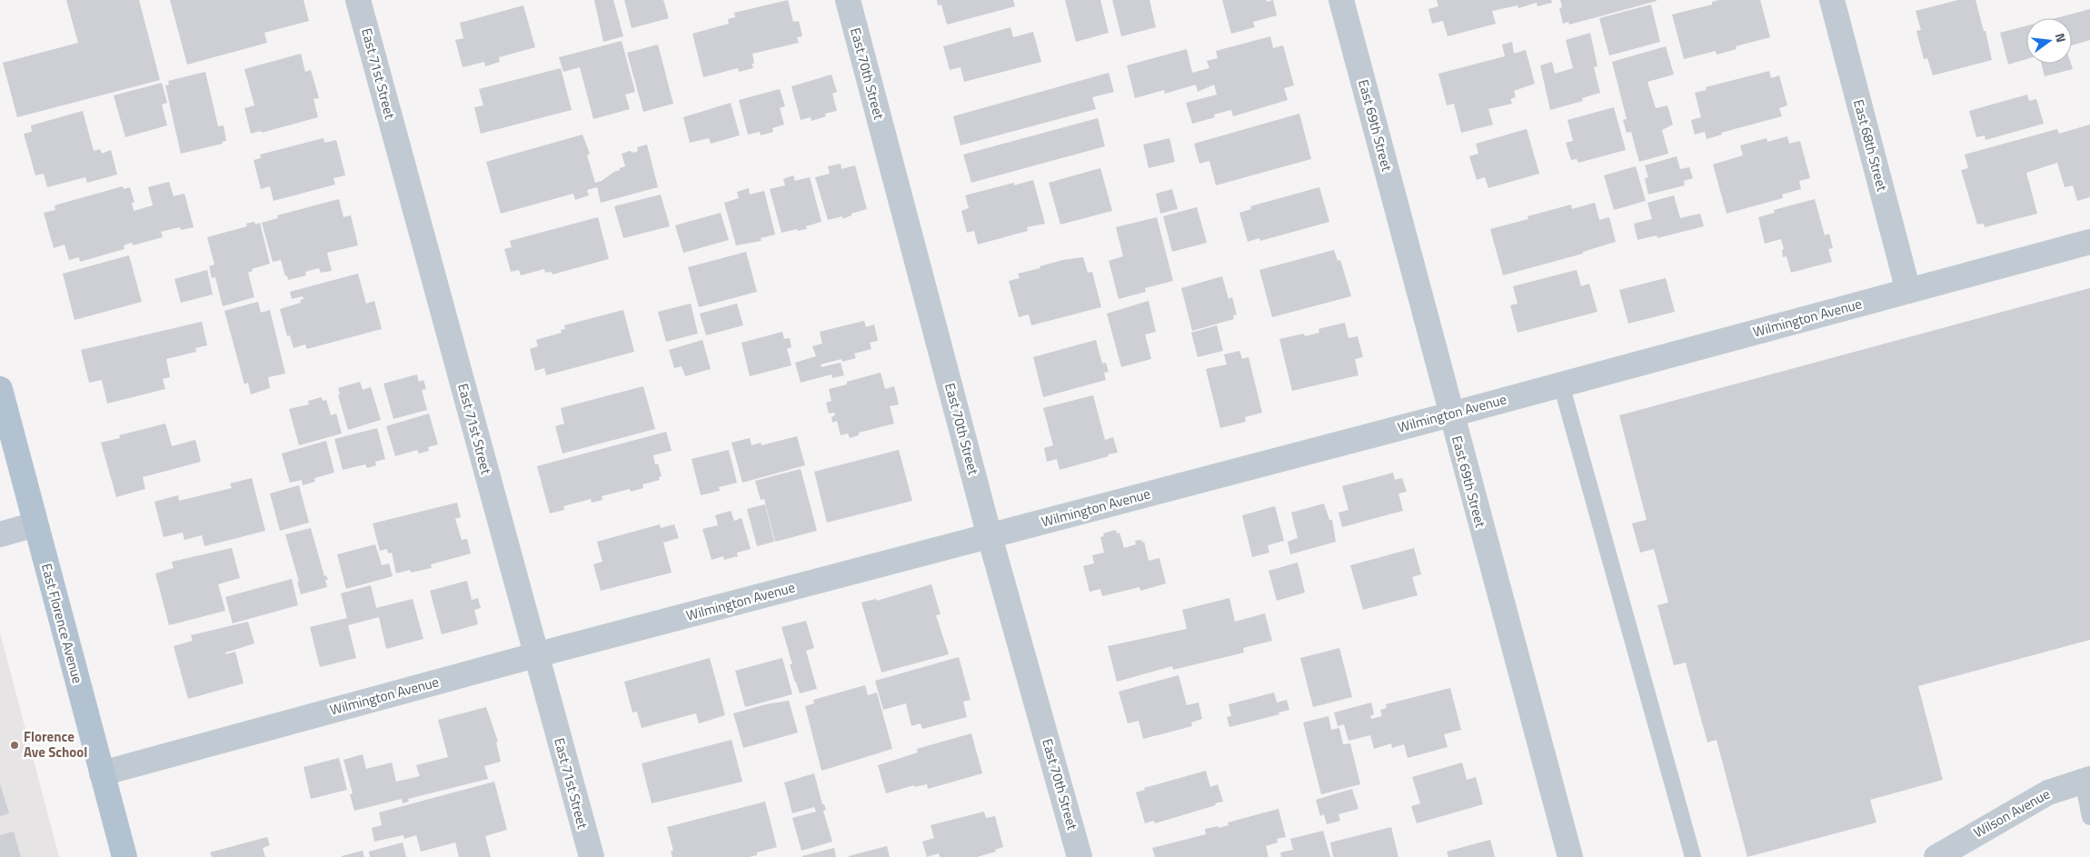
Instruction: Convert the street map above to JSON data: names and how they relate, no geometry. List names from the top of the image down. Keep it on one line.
{"streets":{"main road":["East Florence Avenue"],"street":["East 71st Street","East 70th Street","East 69th Street","East 68th Street","Wilmington Avenue","Wilson Avenue"]},"crossings":[["East 71st Street","Wilmington Avenue"],["East 70th Street","Wilmington Avenue"],["East 69th Street","Wilmington Avenue"],["East 68th Street","Wilmington Avenue"],["Wilmington Avenue","East Florence Avenue"]],"places":["Florence Ave School"],"north":"right"}
